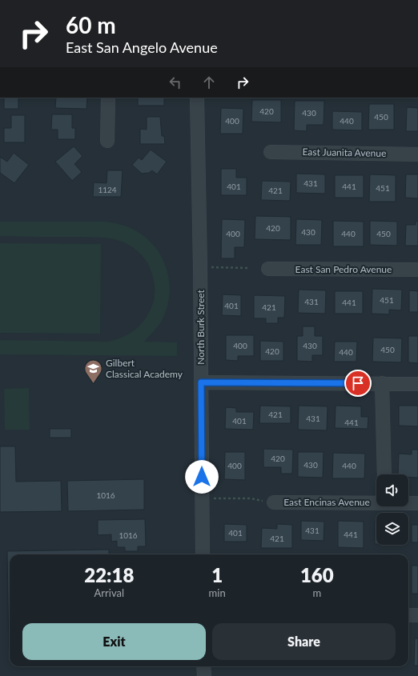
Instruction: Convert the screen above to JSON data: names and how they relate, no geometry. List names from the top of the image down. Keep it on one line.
{"streets":{"street":["East Juanita Avenue","East San Pedro Avenue","North Burk Street","East Encinas Avenue"]},"places":{"school or university":["Gilbert Classical Academy"]},"house_numbers":["420","430","450","400","440","431","401","441","451","1124","421","420","430","400","440","450","451","431","441","401","421","400","430","450","420","440","421","431","401","441","420","430","400","440","1016","431","401","441","1016","421"],"page":{"turn":["60 m","East San Angelo Avenue"],"eta":["22:18","Arrival","1","min","160","m"],"buttons":["Exit","Share"]}}
